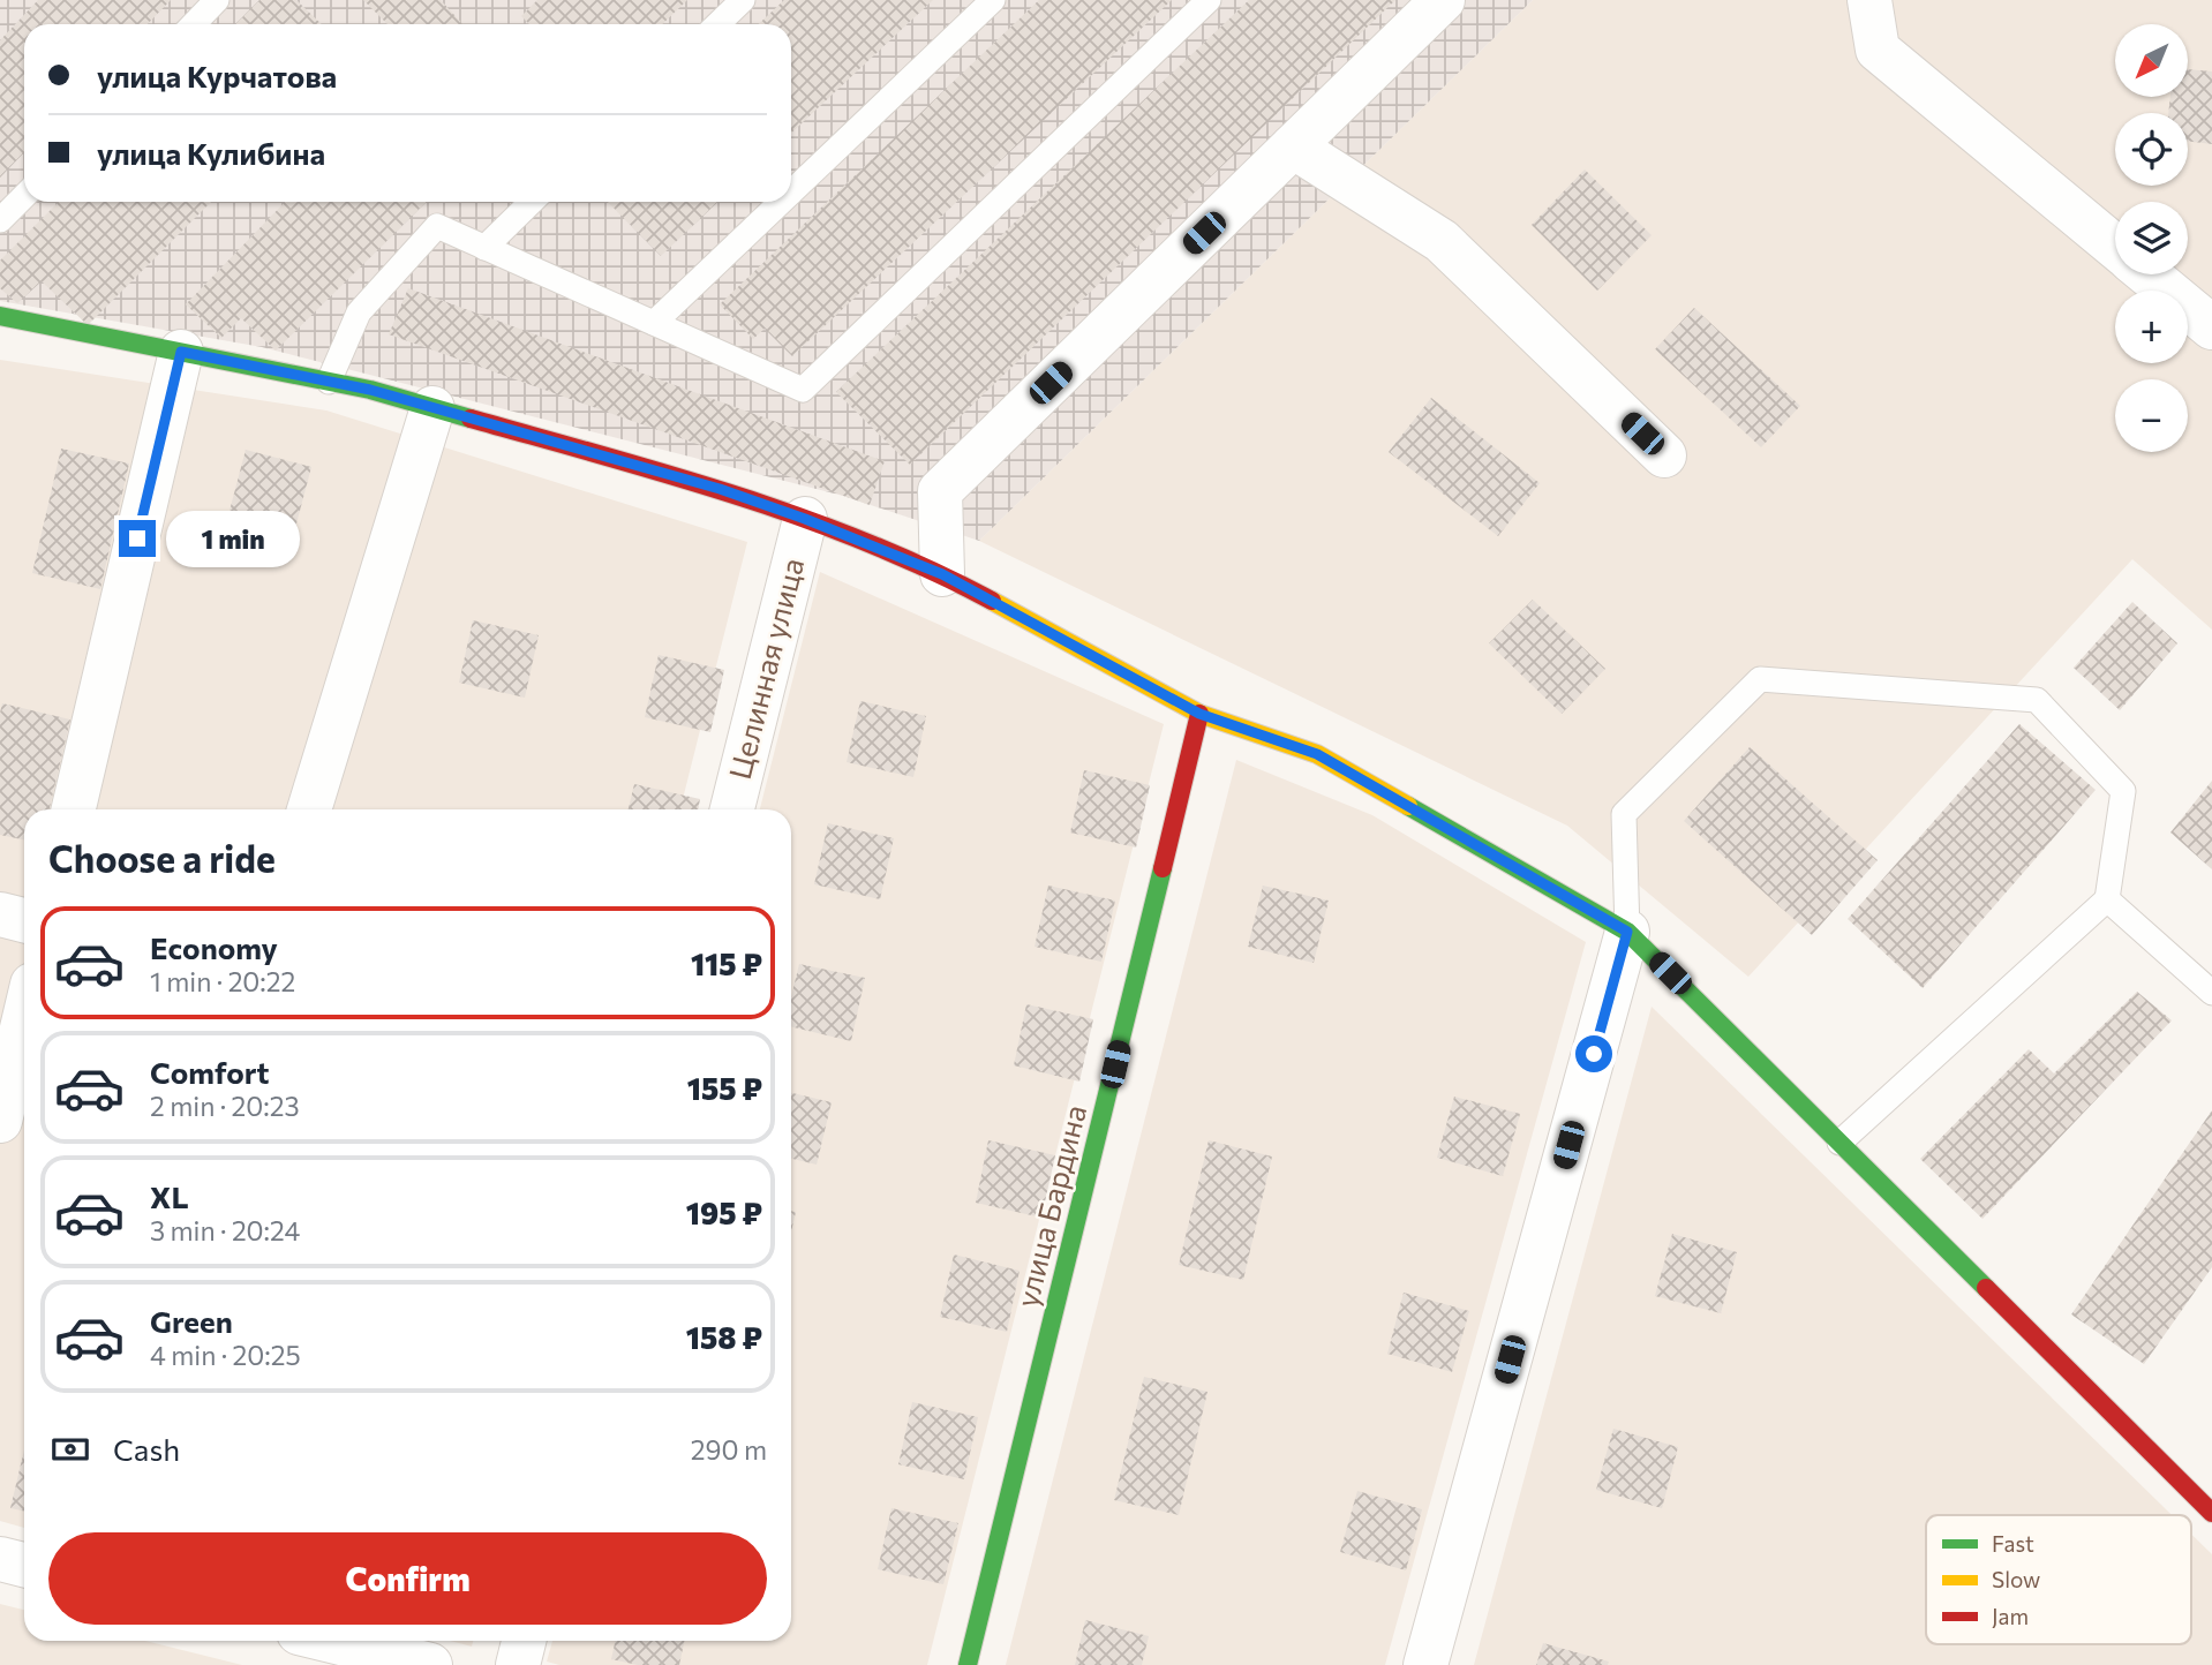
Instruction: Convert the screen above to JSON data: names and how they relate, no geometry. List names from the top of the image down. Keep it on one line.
{"streets":{"street":["Целинная улица","улица Бардина"]},"legend":["Fast","Slow","Jam"],"north":"bottom left","page":{"map_buttons":["+","−"],"banner":["улица Курчатова","улица Кулибина"],"bubble":"1 min","heading":"Choose a ride","list":[{"name":"Economy","note":"1 min · 20:22","value":"115 ₽"},{"name":"Comfort","note":"2 min · 20:23","value":"155 ₽"},{"name":"XL","note":"3 min · 20:24","value":"195 ₽"},{"name":"Green","note":"4 min · 20:25","value":"158 ₽"}],"pay":["Cash","290 m"],"buttons":"Confirm"}}
